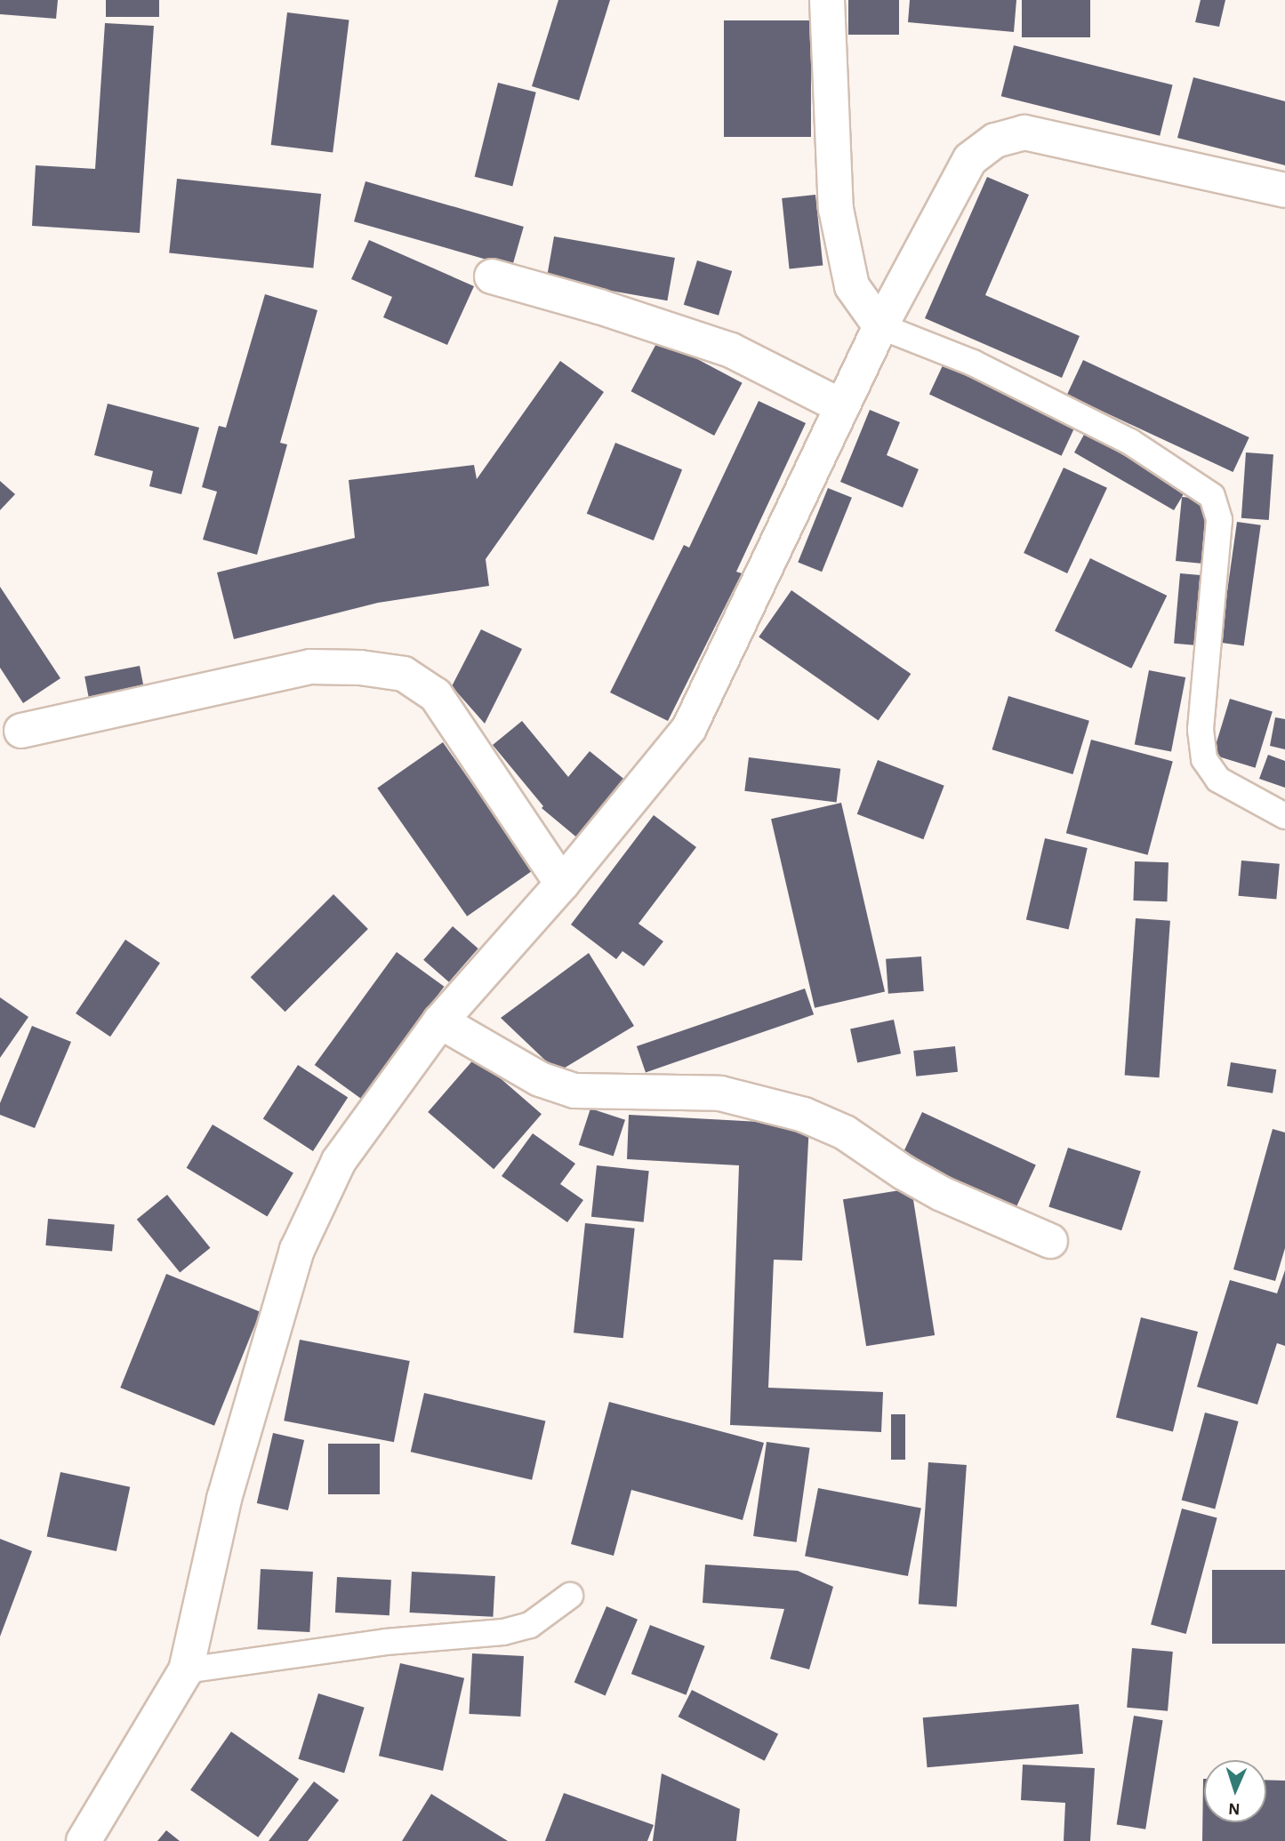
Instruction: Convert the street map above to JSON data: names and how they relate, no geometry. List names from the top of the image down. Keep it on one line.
{"north":"bottom"}
